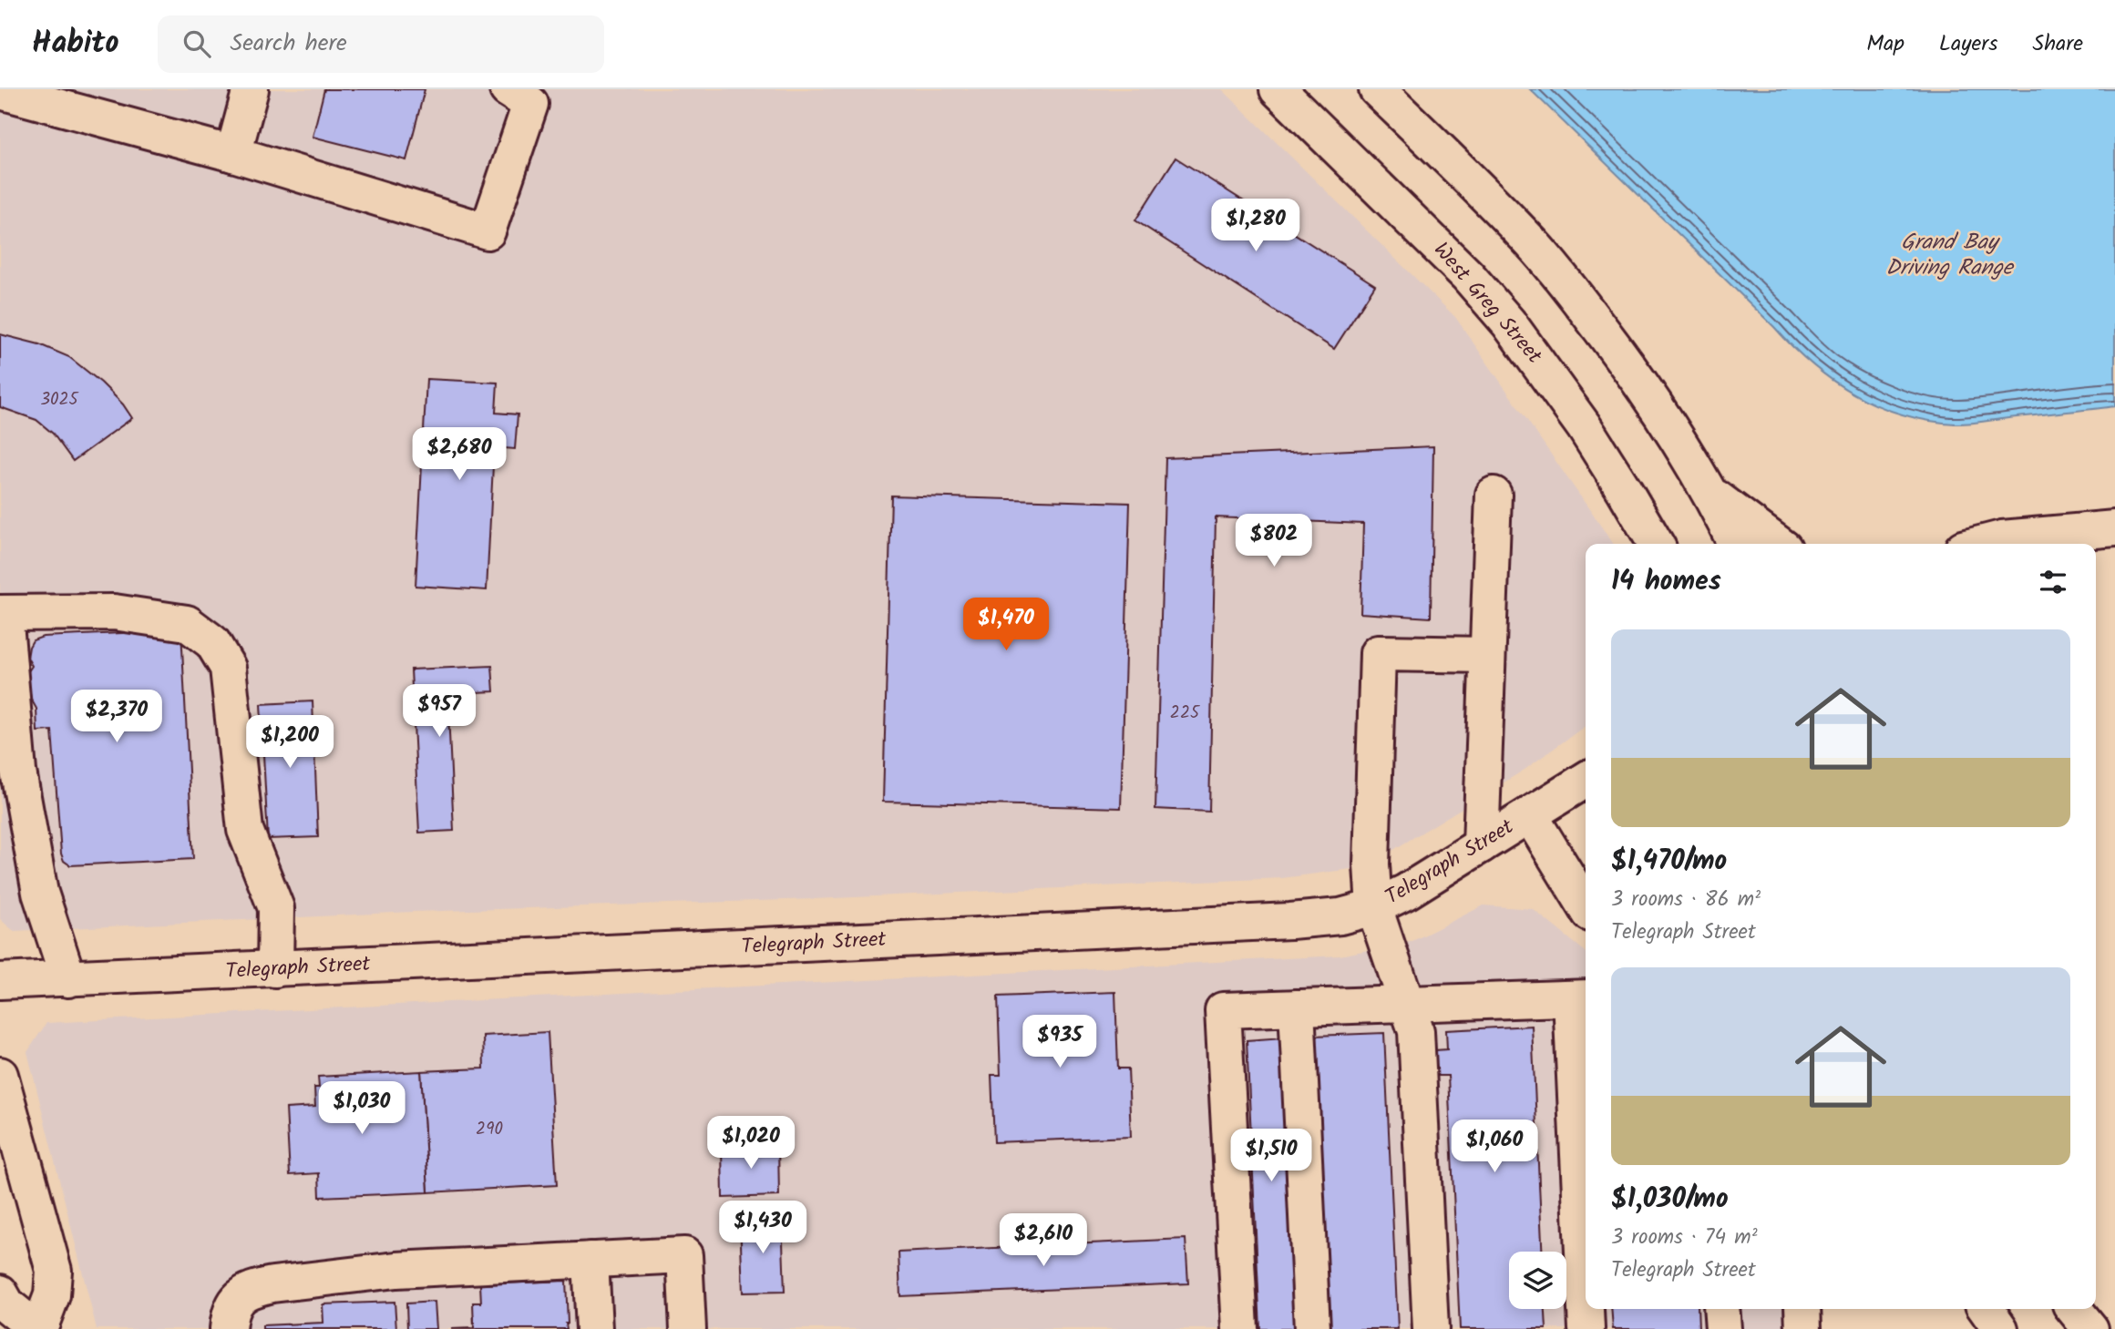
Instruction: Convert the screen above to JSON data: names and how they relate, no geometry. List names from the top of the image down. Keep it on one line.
{"streets":{"street":["West Greg Street","Telegraph Street"]},"water":["Grand Bay Driving Range"],"house_numbers":["3025","225","290"],"page":{"header":"Habito","search":"Search here","nav":["Map","Layers","Share"],"price":["$1,280","$2,680","$802","$1,470","$957","$2,370","$1,200","$935","$1,030","$1,020","$1,060","$1,510","$1,430","$2,610"],"heading":"14 homes","list":[{"name":"$1,470/mo","note":"3 rooms · 86 m² · Telegraph Street"},{"name":"$1,030/mo","note":"3 rooms · 74 m² · Telegraph Street"}]}}
